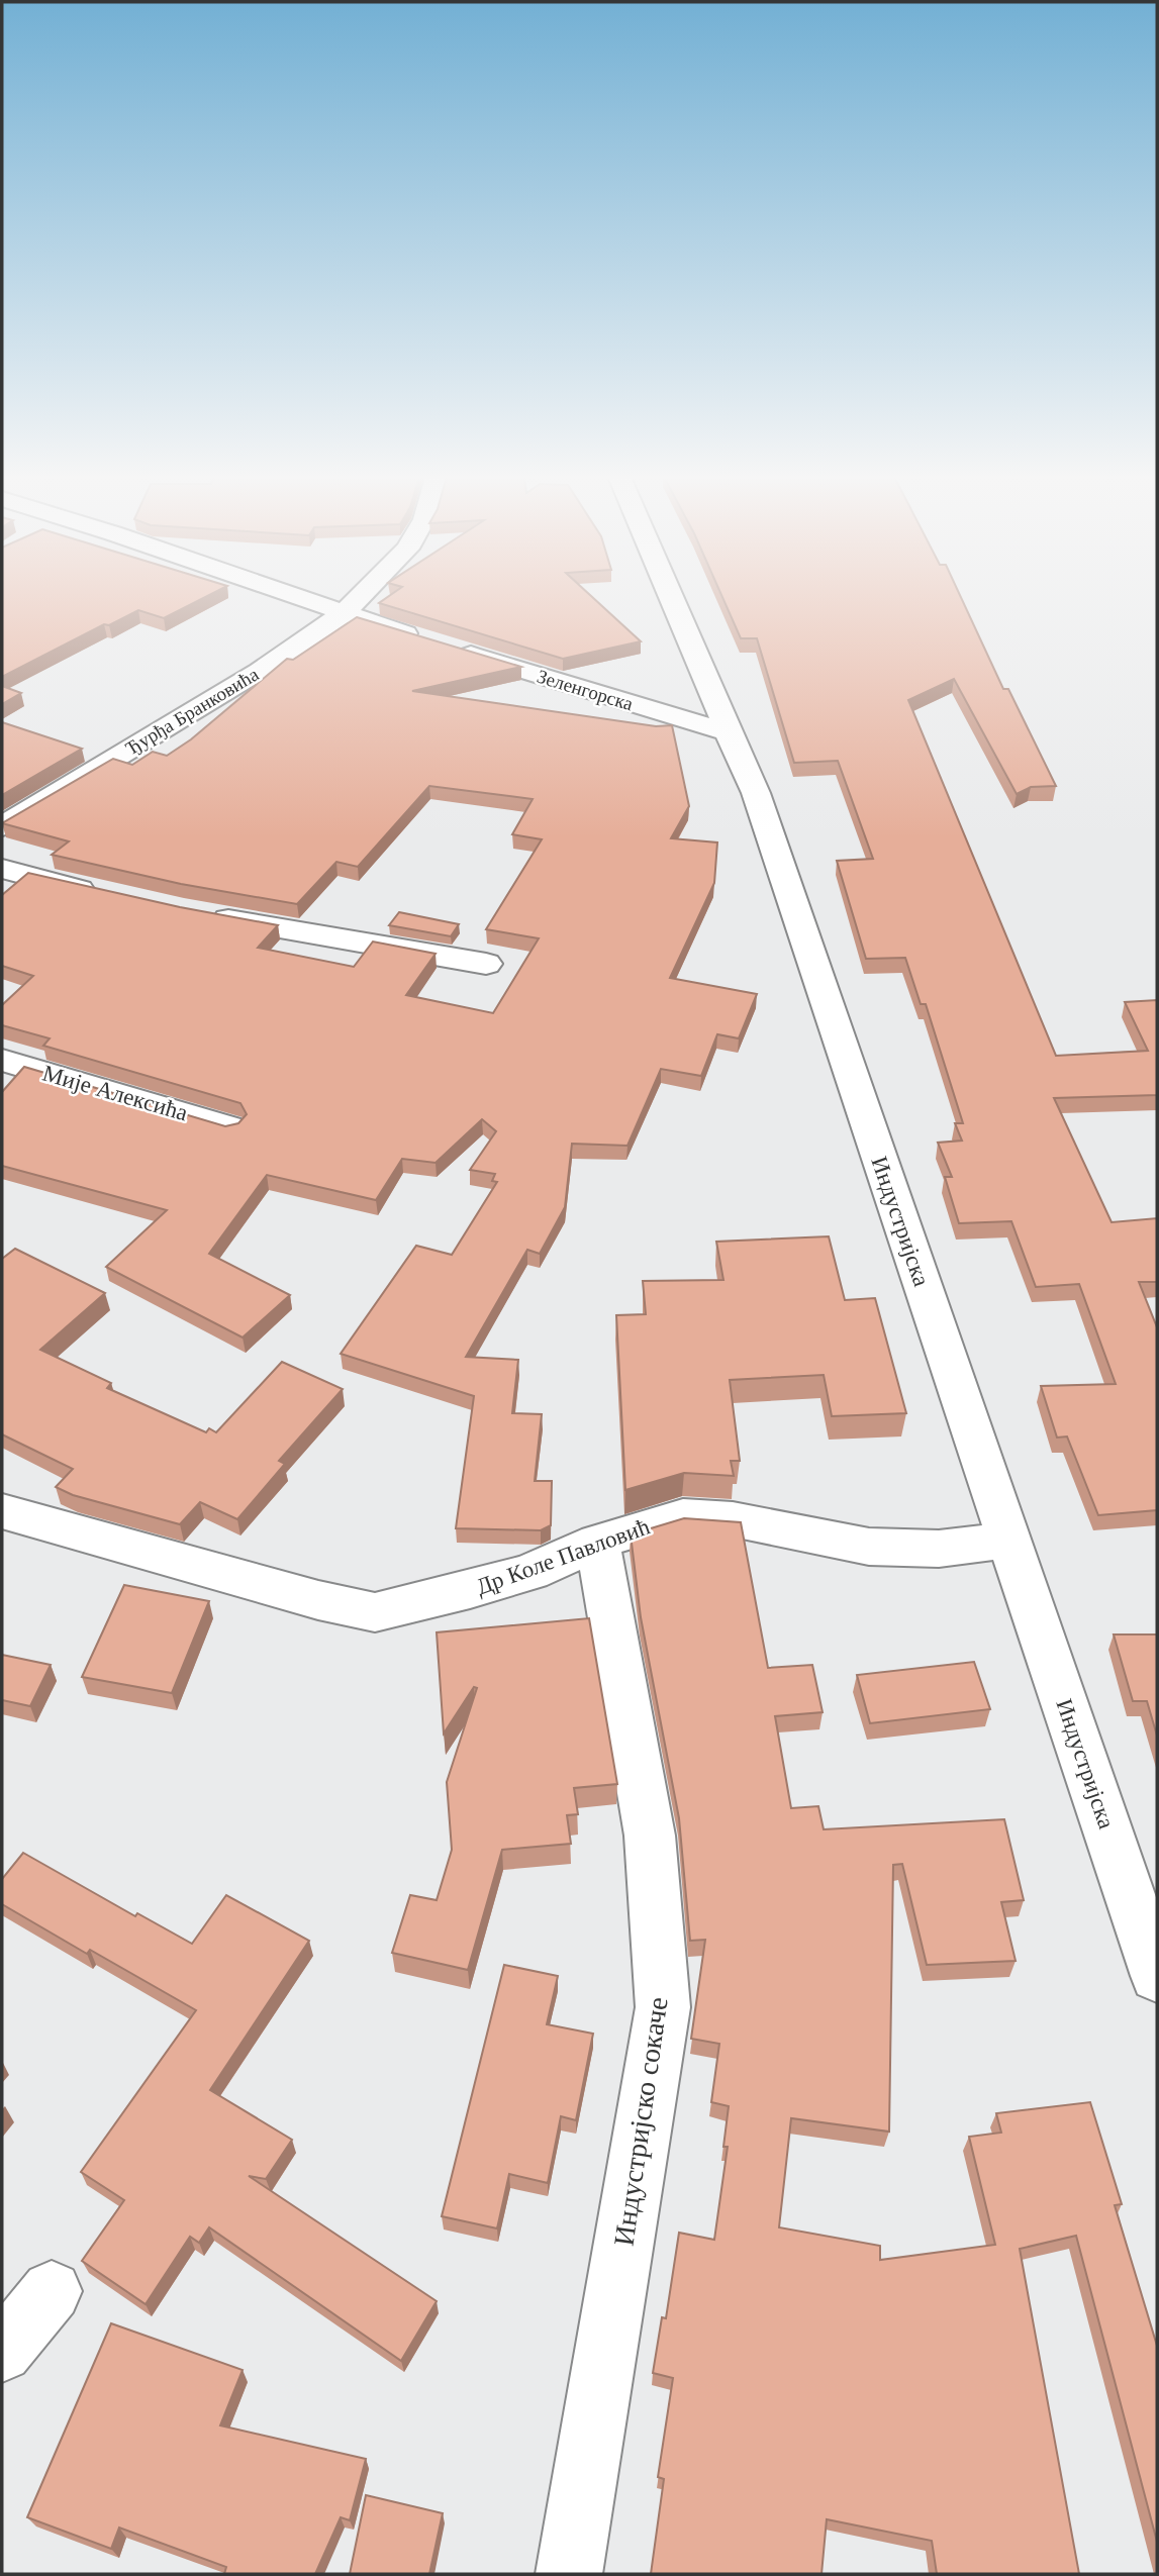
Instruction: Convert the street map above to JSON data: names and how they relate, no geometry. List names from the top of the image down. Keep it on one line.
{"streets":{"street":["Зеленгорска","Ђурђа Бранковића","Мије Алексића","Индустријска","Др Коле Павловић","Индустријско сокаче"]},"crossings":[["Зеленгорска","Индустријска"],["Индустријска","Др Коле Павловић"],["Др Коле Павловић","Индустријско сокаче"]]}
